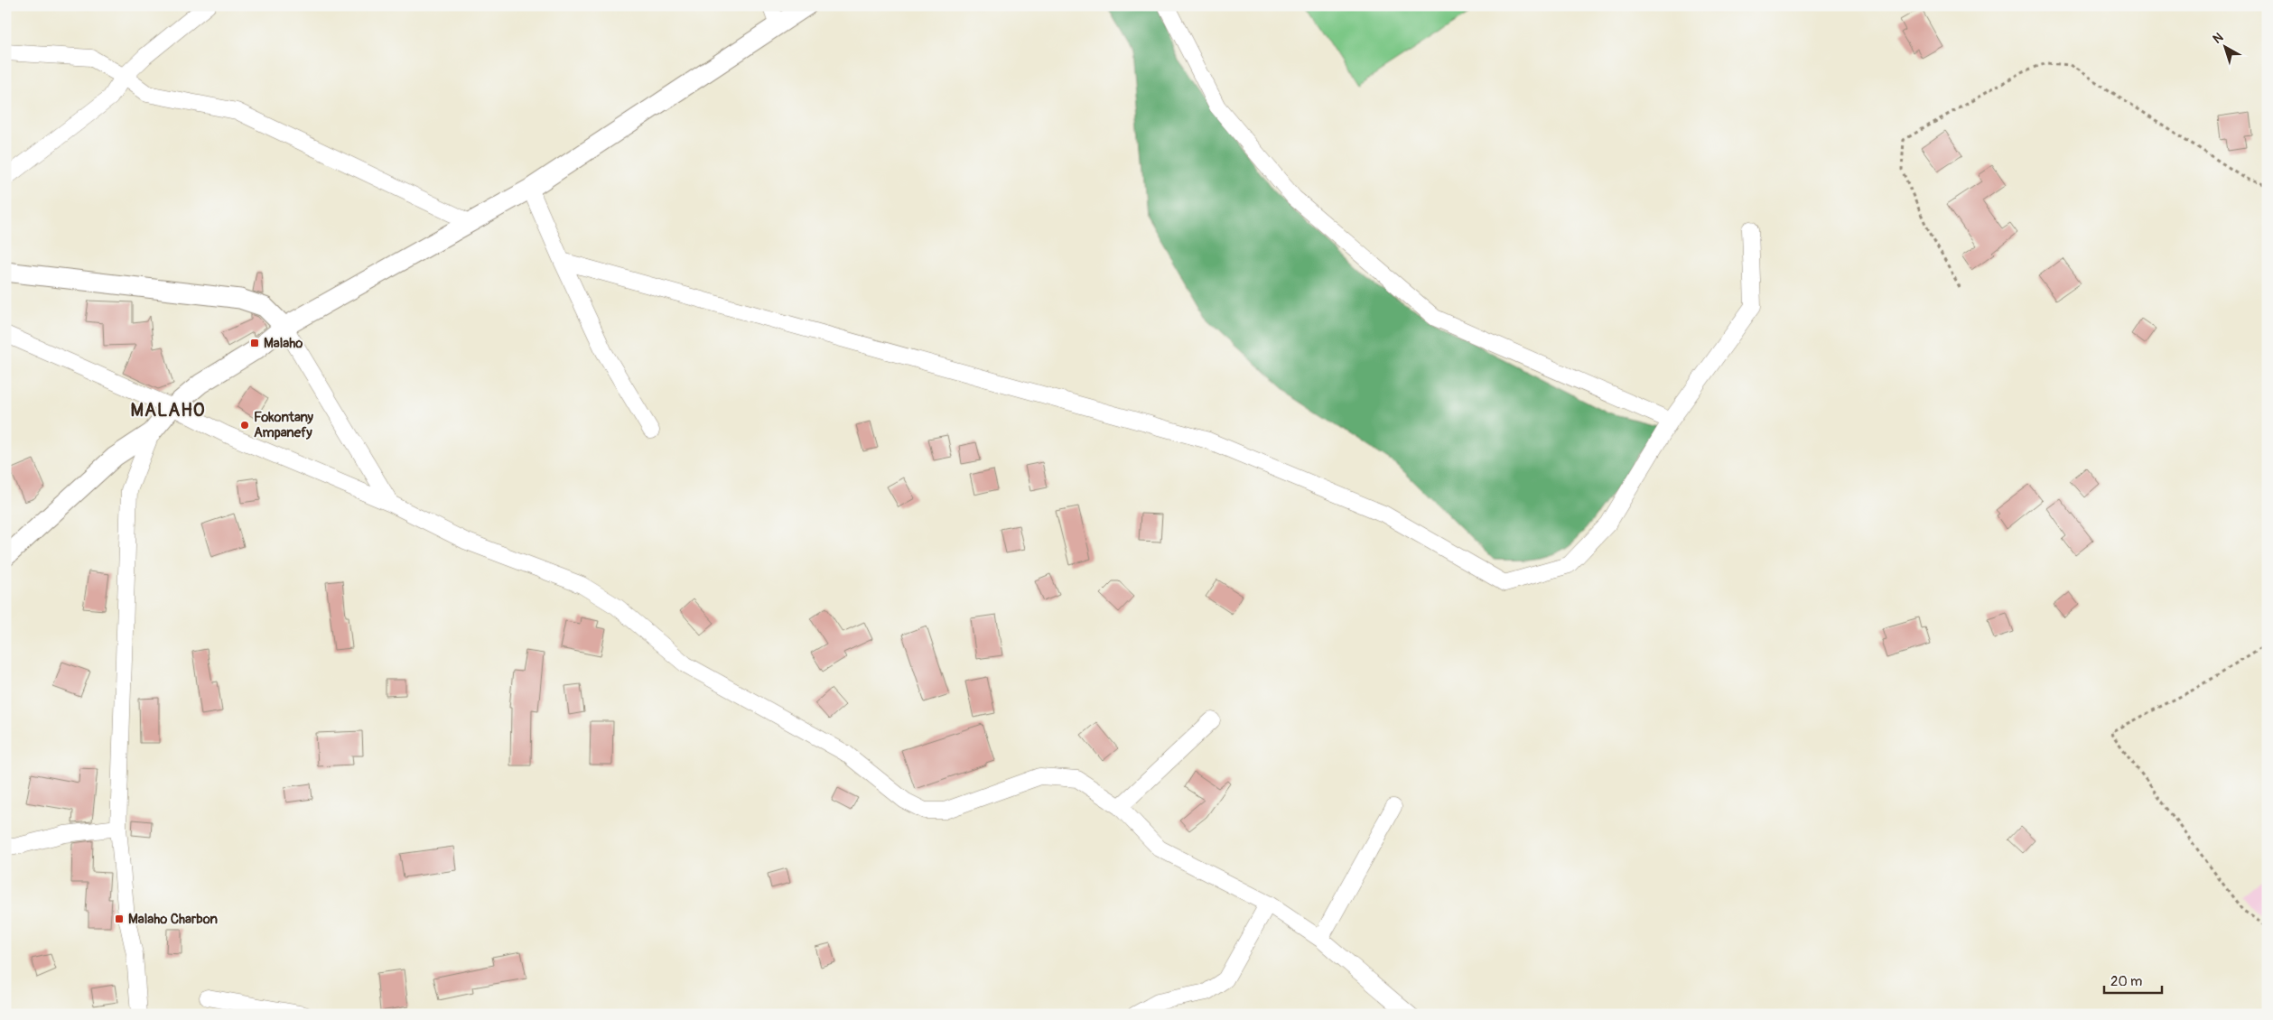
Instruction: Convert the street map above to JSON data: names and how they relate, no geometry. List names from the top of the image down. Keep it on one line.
{"districts":["MALAHO"],"places":{"transit":["Malaho","Malaho Charbon"],"other":["Fokontany Ampanefy"]},"scale_bar":"20 m","north":"top left"}
